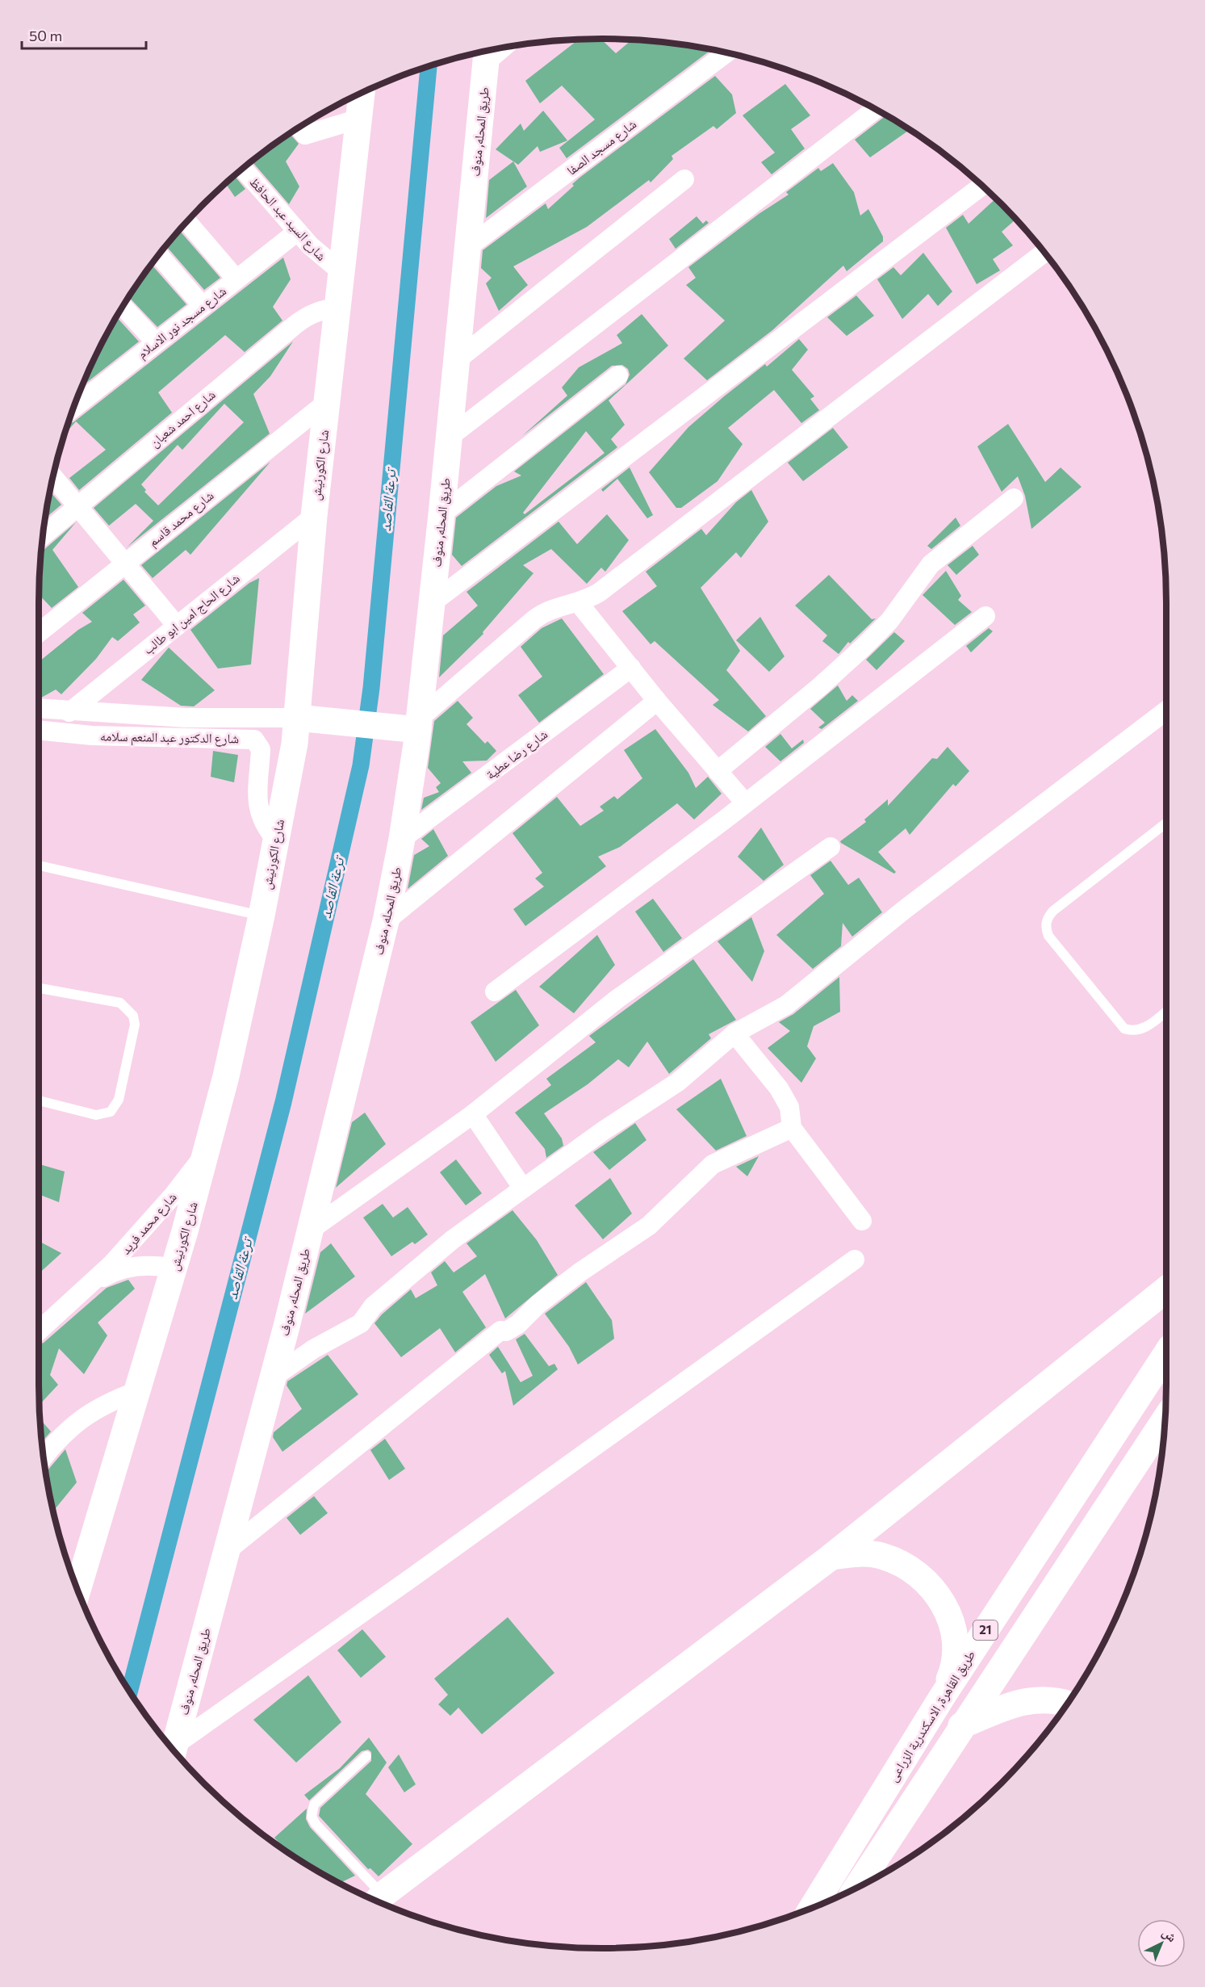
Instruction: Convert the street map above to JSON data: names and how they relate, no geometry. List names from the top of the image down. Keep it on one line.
{"streets":{"main road":["طريق المحله, منوف","شارع الكورنيش","21","طريق القاهرة, الاسكندرية الزراعى"],"street":["شارع مسجد الصفا","شارع السيد عبد الحافظ","شارع مسجد نور الاسلام","شارع احمد شعبان","شارع محمد قاسم","شارع الحاج امين ابو طالب","شارع الدكتور عبد المنعم سلامه","شارع رضا عطية","شارع محمد فريد"]},"crossings":[["طريق المحله, منوف","شارع مسجد الصفا"],["طريق المحله, منوف","شارع رضا عطية"],["شارع السيد عبد الحافظ","شارع مسجد نور الاسلام"],["شارع السيد عبد الحافظ","شارع الكورنيش"],["شارع احمد شعبان","شارع الكورنيش"],["شارع الكورنيش","شارع محمد قاسم"],["شارع الكورنيش","شارع الحاج امين ابو طالب"],["شارع الكورنيش","شارع الدكتور عبد المنعم سلامه"],["شارع الكورنيش","شارع محمد فريد"],["شارع الحاج امين ابو طالب","شارع الدكتور عبد المنعم سلامه"]],"water":["ترعة القاصد"],"scale_bar":"50 m","north":"top right"}
